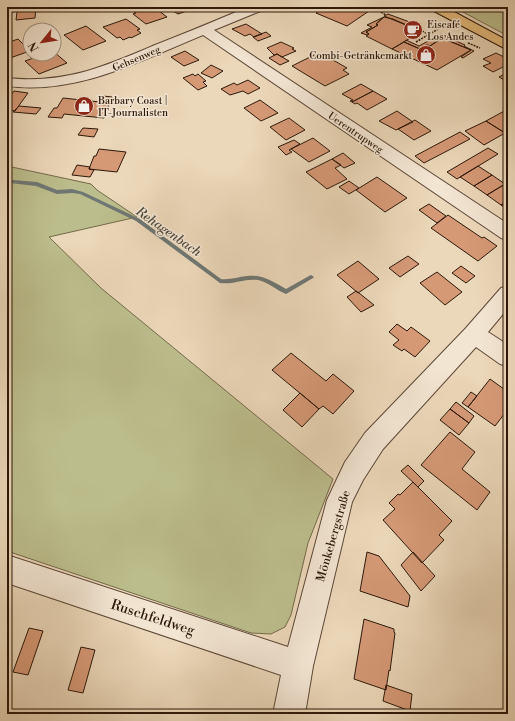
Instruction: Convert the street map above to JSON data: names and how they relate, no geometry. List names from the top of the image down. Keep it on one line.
{"streets":{"street":["Gehsenweg","Uerentrupweg","Mönkebergstraße","Ruschfeldweg"]},"crossings":[["Gehsenweg","Uerentrupweg"],["Mönkebergstraße","Ruschfeldweg"]],"water":["Rehagenbach"],"places":{"cafe":["Eiscafé Los Andes"],"shop":["Combi-Getränkemarkt","Barbary Coast | IT-Journalisten"]},"north":"bottom left"}
